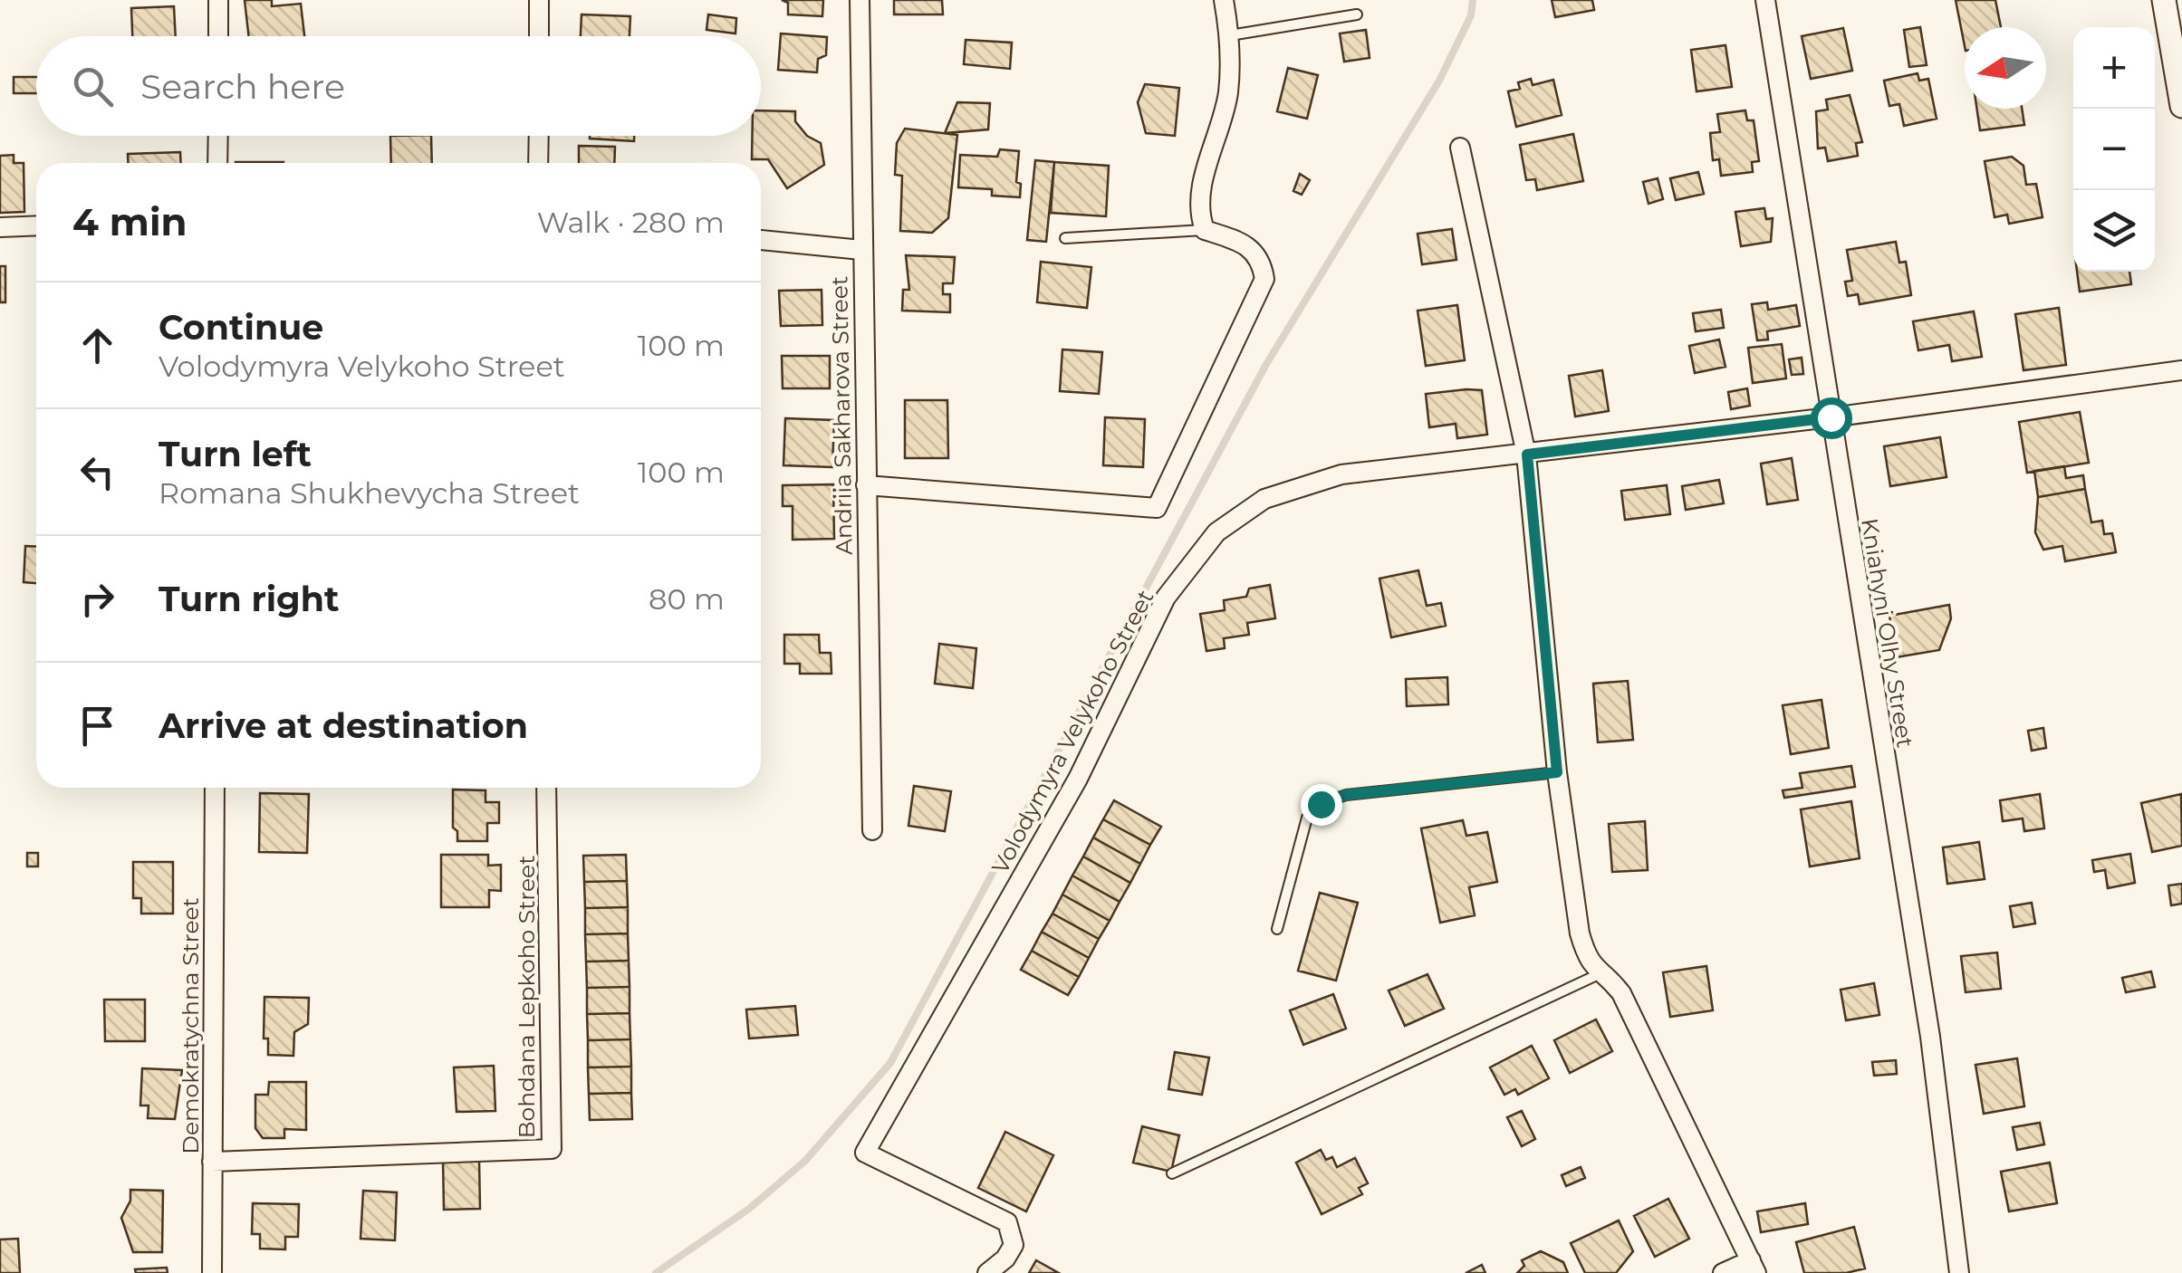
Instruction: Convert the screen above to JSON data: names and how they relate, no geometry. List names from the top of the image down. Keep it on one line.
{"streets":{"street":["Andriia Sakharova Street","Kniahyni Olhy Street","Volodymyra Velykoho Street","Bohdana Lepkoho Street","Demokratychna Street"]},"crossings":[["Kniahyni Olhy Street","Volodymyra Velykoho Street"],["Bohdana Lepkoho Street","Demokratychna Street"]],"north":"left","page":{"map_buttons":["+","−"],"search":"Search here","heading":["4 min","Walk · 280 m"],"list":[["Continue","Volodymyra Velykoho Street","100 m"],["Turn left","Romana Shukhevycha Street","100 m"],["Turn right","80 m"],"Arrive at destination"]}}
